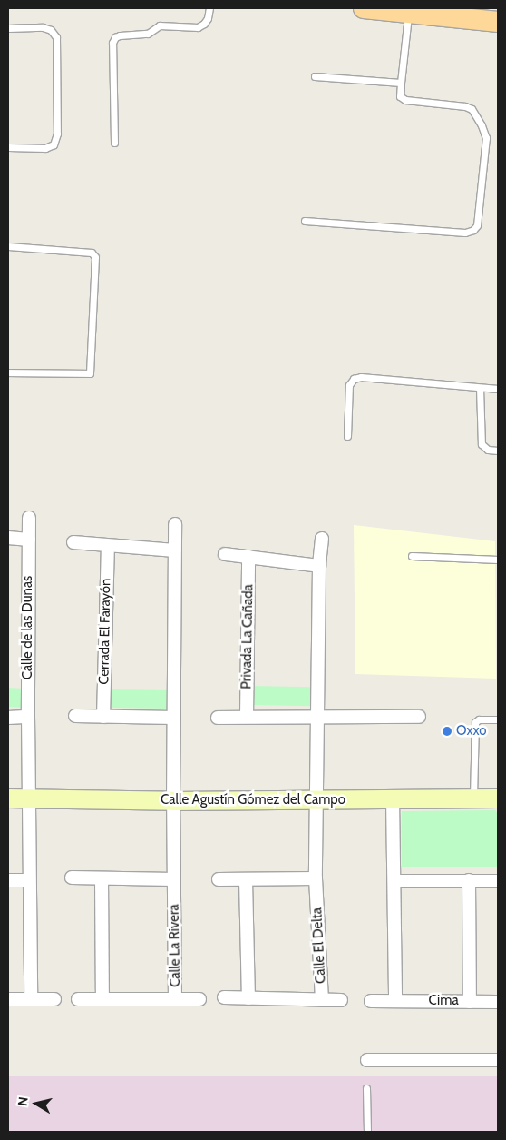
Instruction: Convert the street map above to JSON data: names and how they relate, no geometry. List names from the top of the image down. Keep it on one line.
{"streets":{"street":["Calle de las Dunas","Cerrada El Farayón","Privada La Cañada","Calle Agustín Gómez del Campo","Calle La Rivera","Calle El Delta","Cima"]},"crossings":[["Calle de las Dunas","Calle Agustín Gómez del Campo"],["Calle Agustín Gómez del Campo","Calle La Rivera"],["Calle Agustín Gómez del Campo","Calle El Delta"]],"places":["Oxxo"],"north":"left"}
